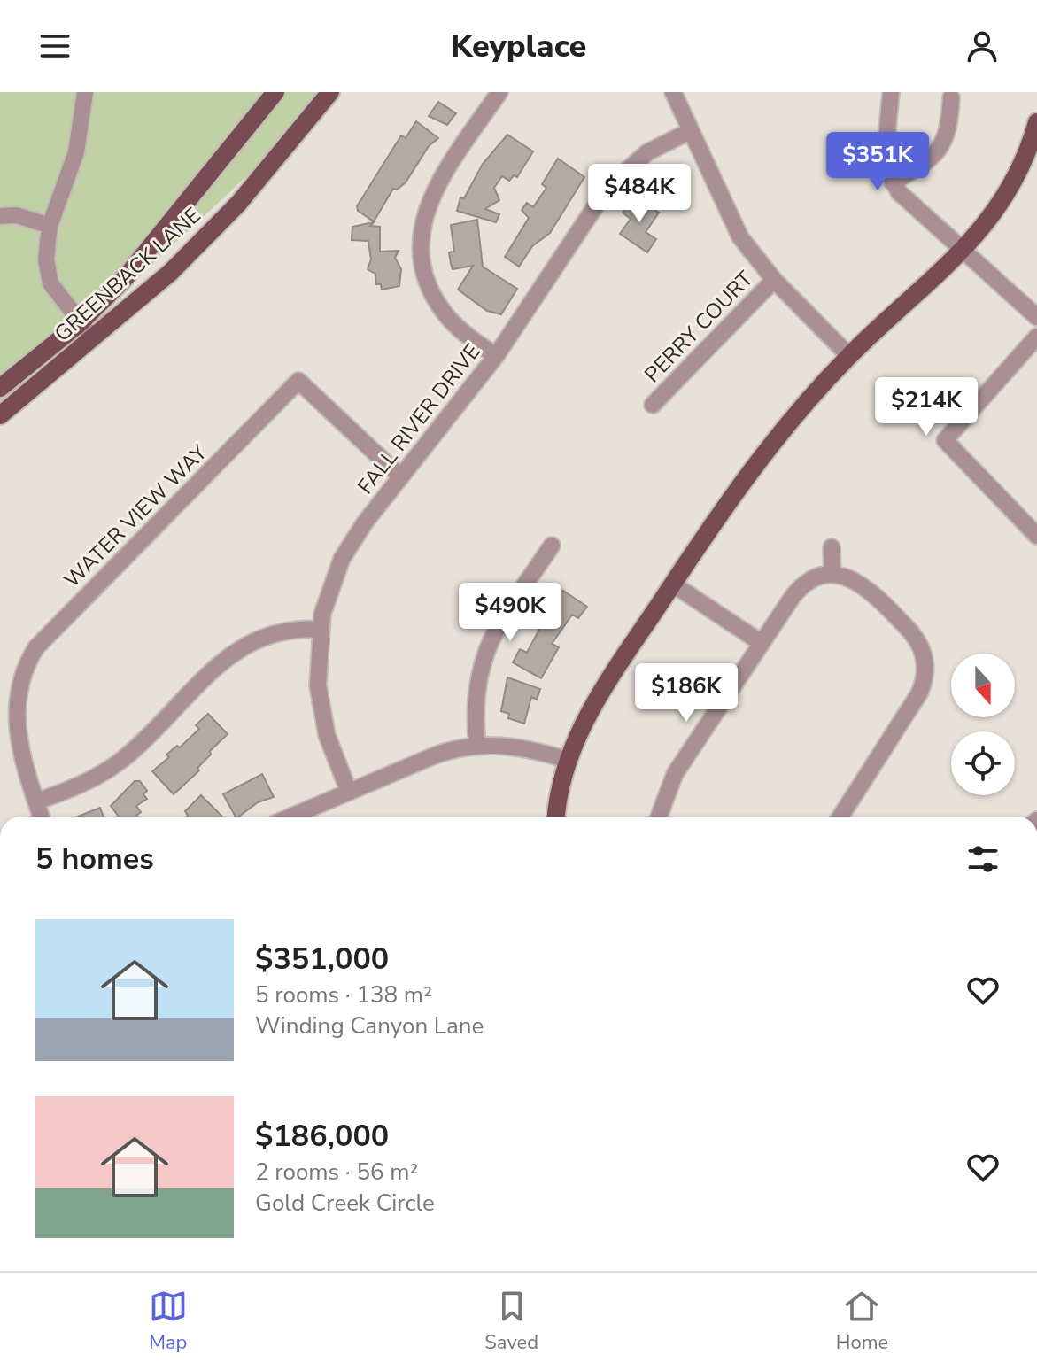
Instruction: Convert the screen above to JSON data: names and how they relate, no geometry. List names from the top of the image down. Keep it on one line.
{"streets":{"main road":["GREENBACK LANE"],"street":["PERRY COURT","FALL RIVER DRIVE","WATER VIEW WAY"]},"crossings":[["FALL RIVER DRIVE","WATER VIEW WAY"]],"north":"bottom","page":{"header":"Keyplace","price":["$351K","$484K","$214K","$490K","$186K"],"heading":"5 homes","list":[{"name":"$351,000","note":"5 rooms · 138 m² · Winding Canyon Lane"},{"name":"$186,000","note":"2 rooms · 56 m² · Gold Creek Circle"}],"tabs":["Map","Saved","Home"]}}
